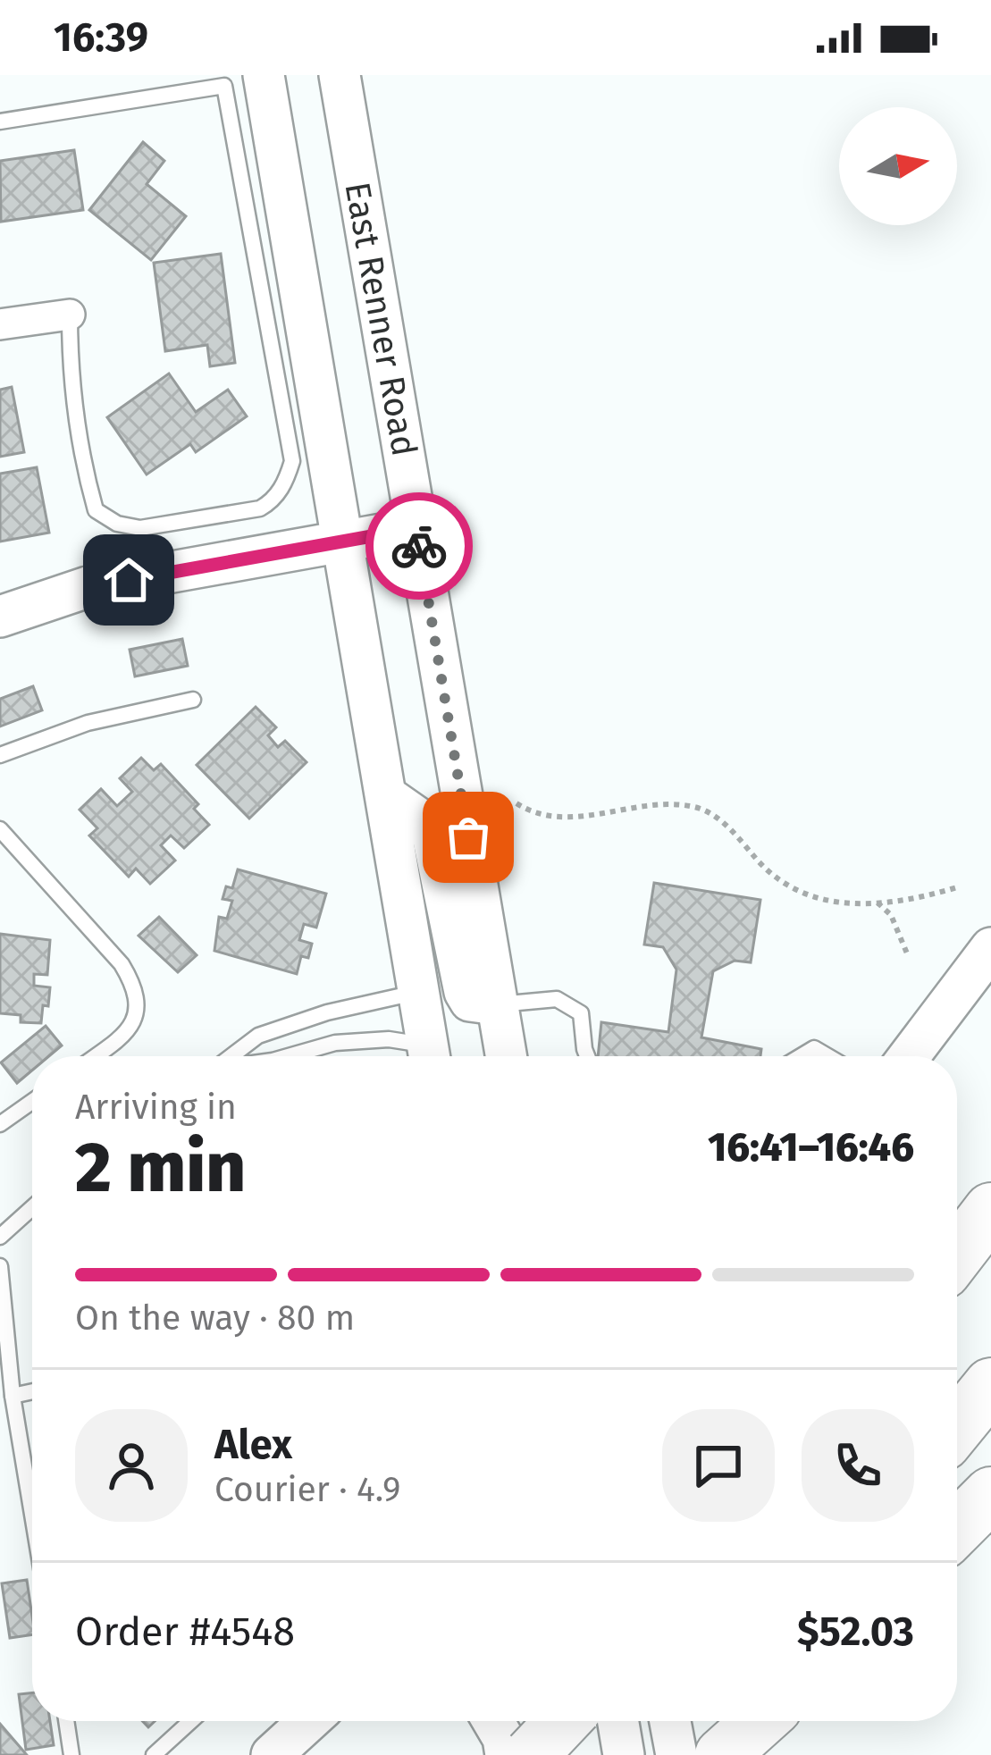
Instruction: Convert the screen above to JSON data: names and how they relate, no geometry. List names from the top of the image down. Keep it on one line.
{"streets":{"main road":["East Renner Road"]},"north":"right","page":{"status":"16:39","heading":["2 min","Arriving in","16:41–16:46"],"panel":["Alex","Courier · 4.9","Order #4548","$52.03"],"bar":"On the way · 80 m"}}
